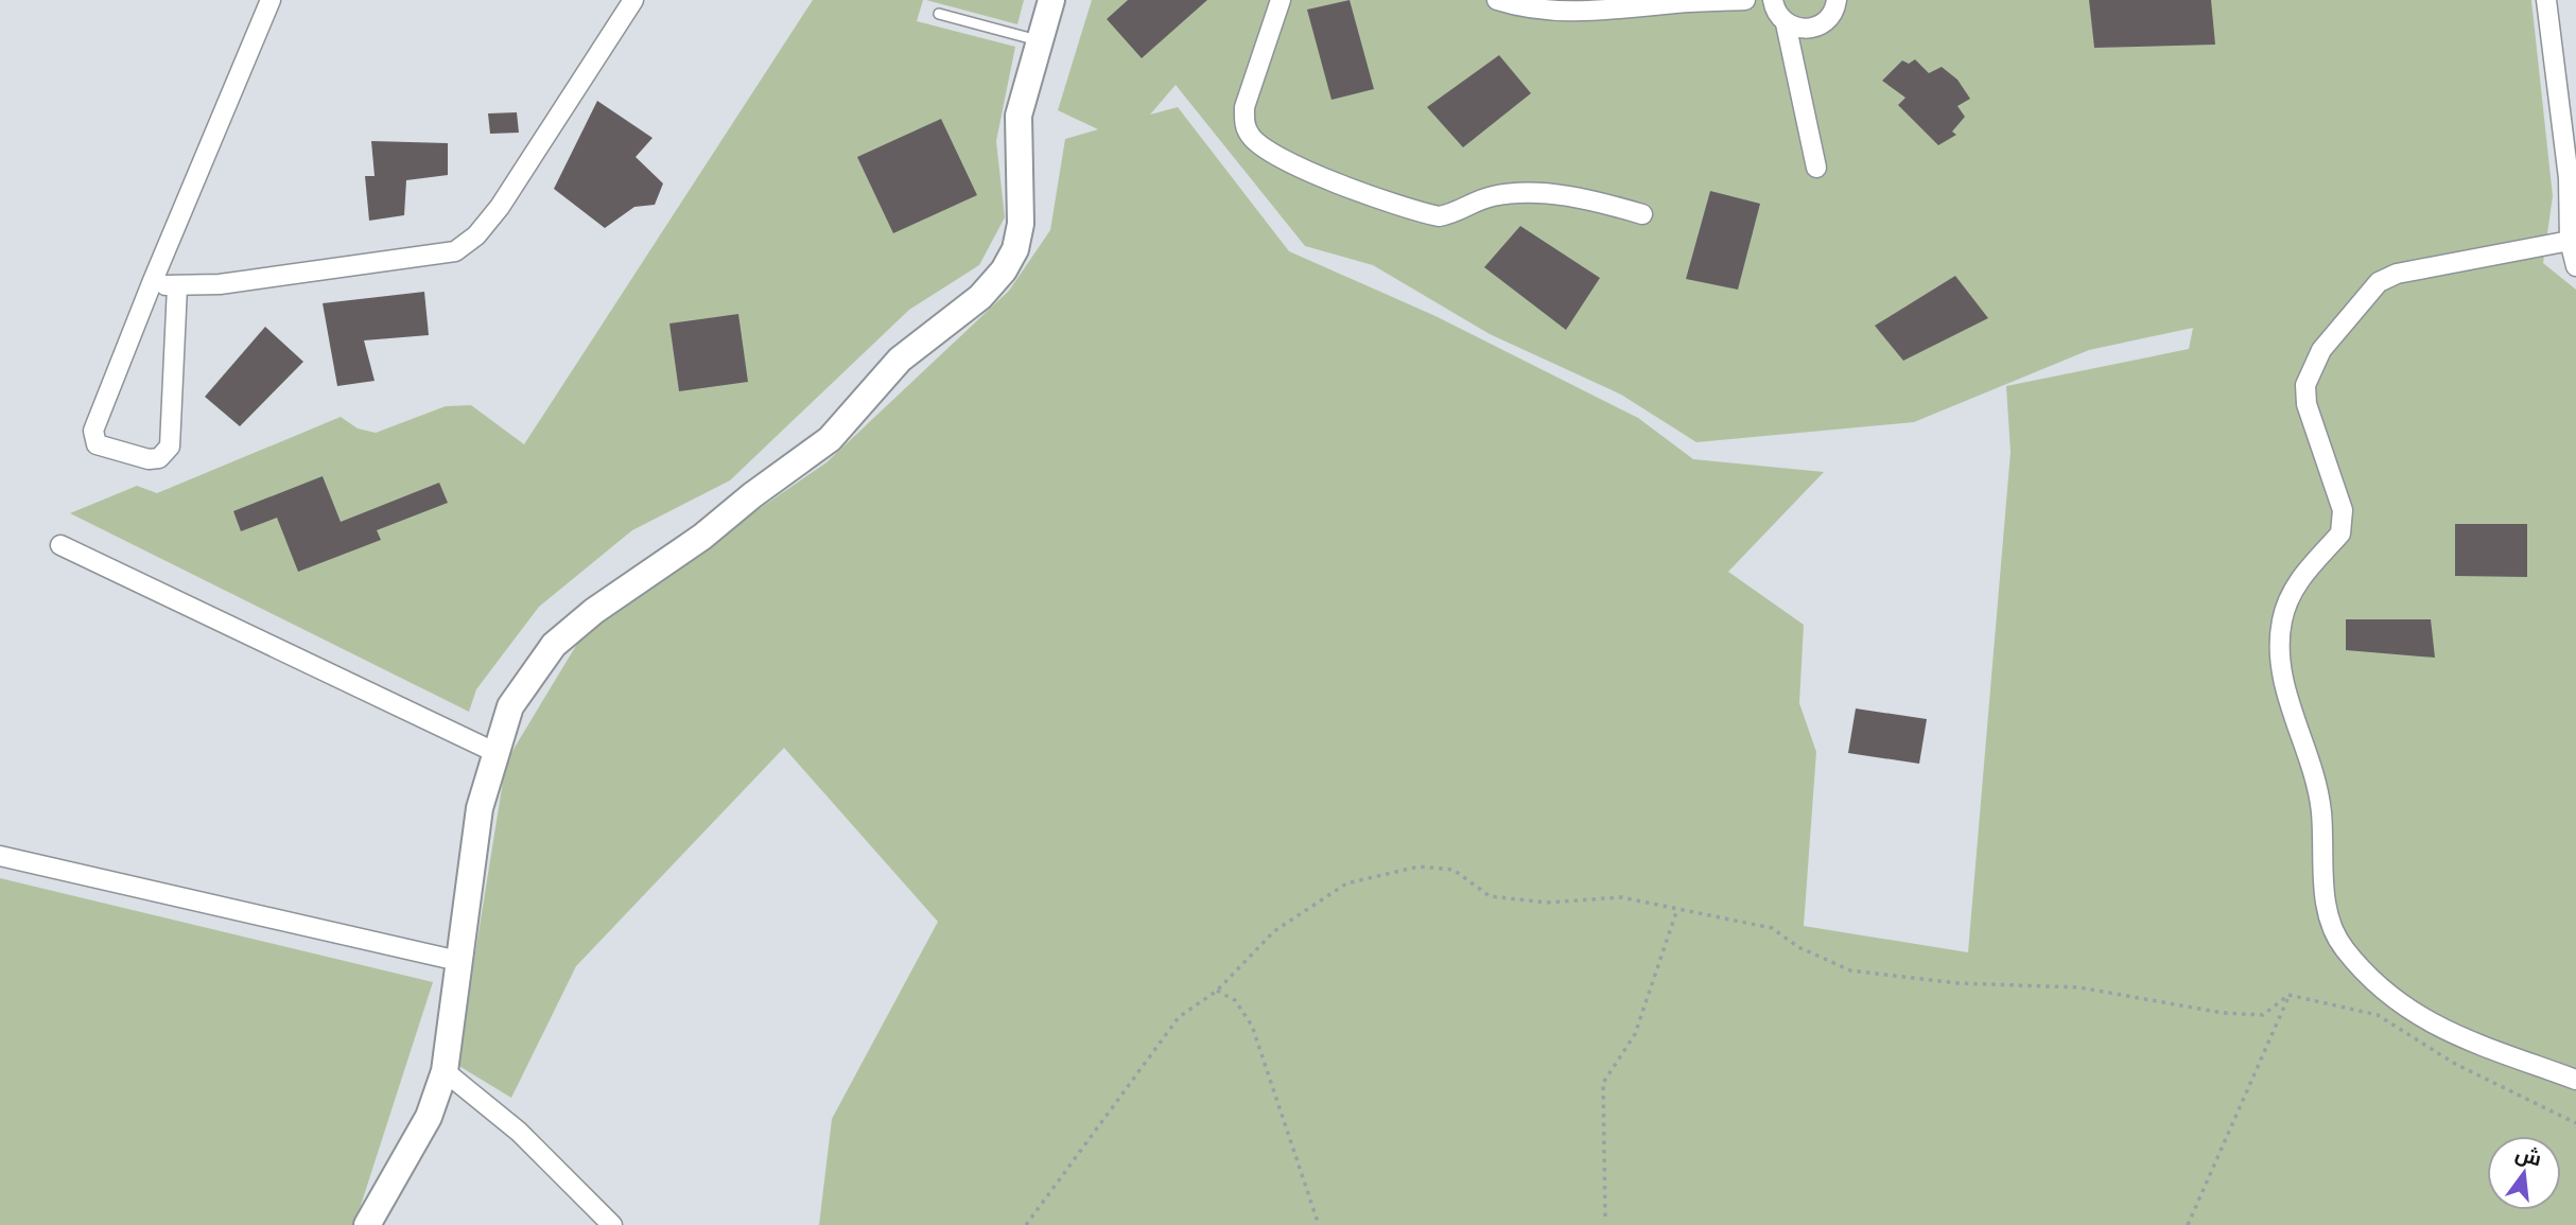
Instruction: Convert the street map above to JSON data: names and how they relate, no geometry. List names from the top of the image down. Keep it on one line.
{"north":"top"}
